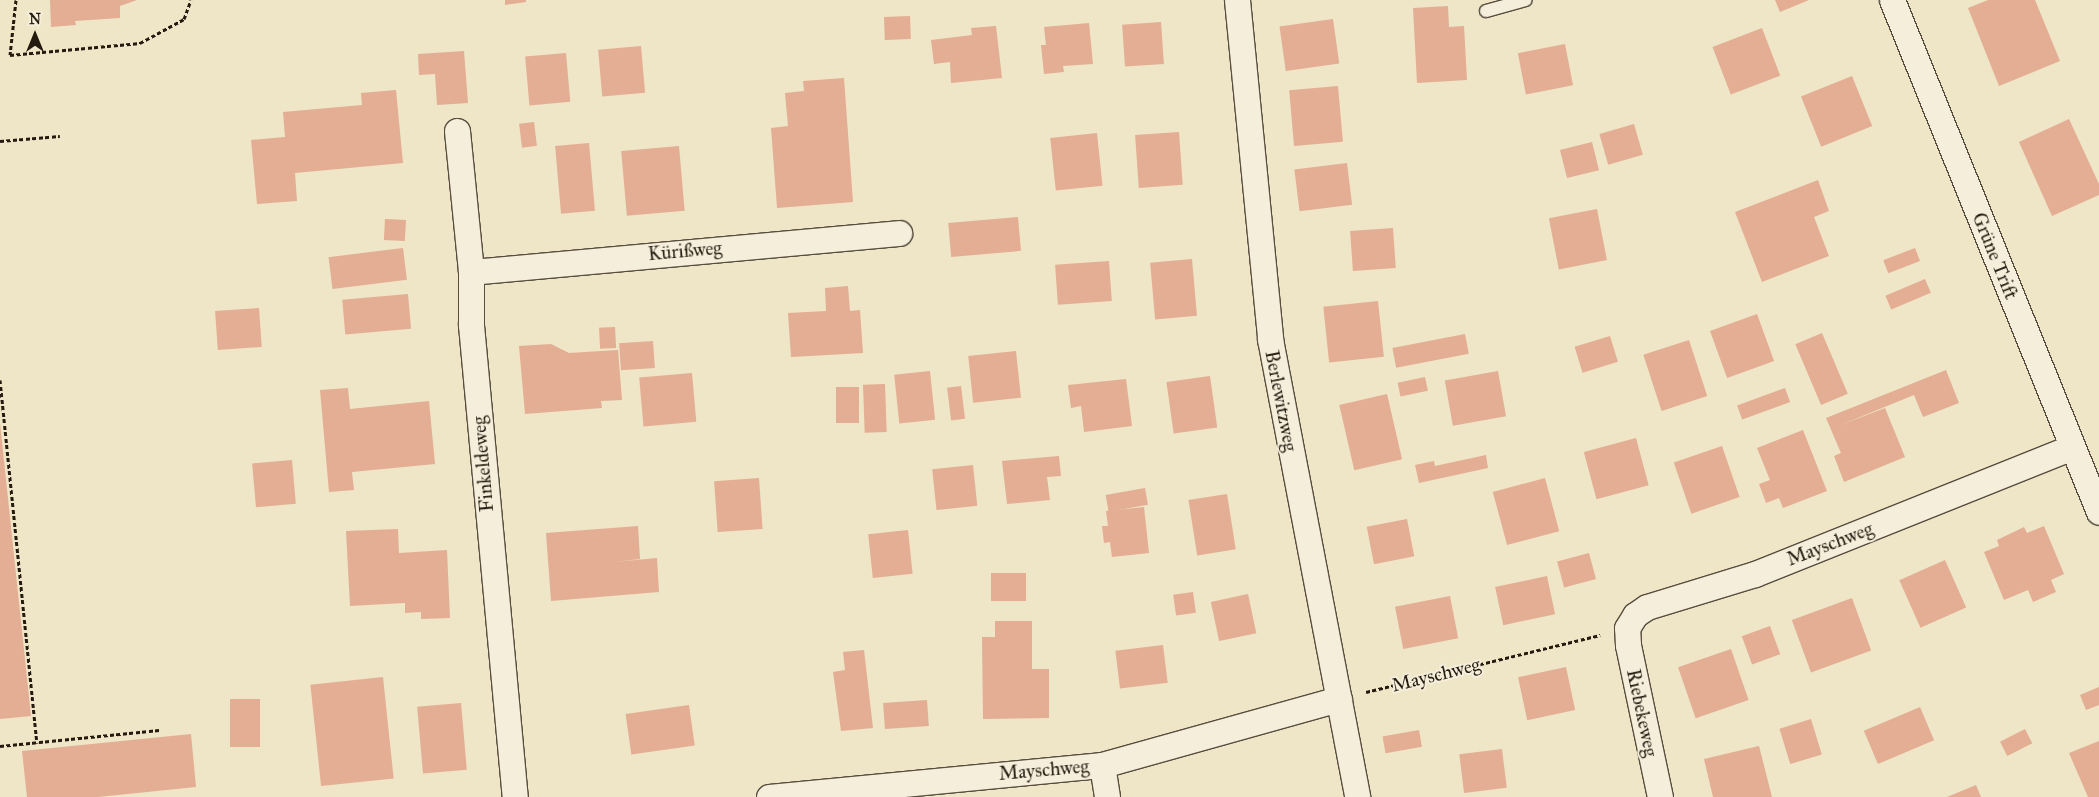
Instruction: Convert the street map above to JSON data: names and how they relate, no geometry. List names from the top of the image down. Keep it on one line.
{"streets":{"street":["Kürißweg","Grüne Trift","Berlewitzweg","Finkeldeweg","Mayschweg","Riebekeweg"]},"crossings":[["Kürißweg","Finkeldeweg"],["Grüne Trift","Mayschweg"],["Berlewitzweg","Mayschweg"],["Mayschweg","Riebekeweg"]],"north":"top"}
